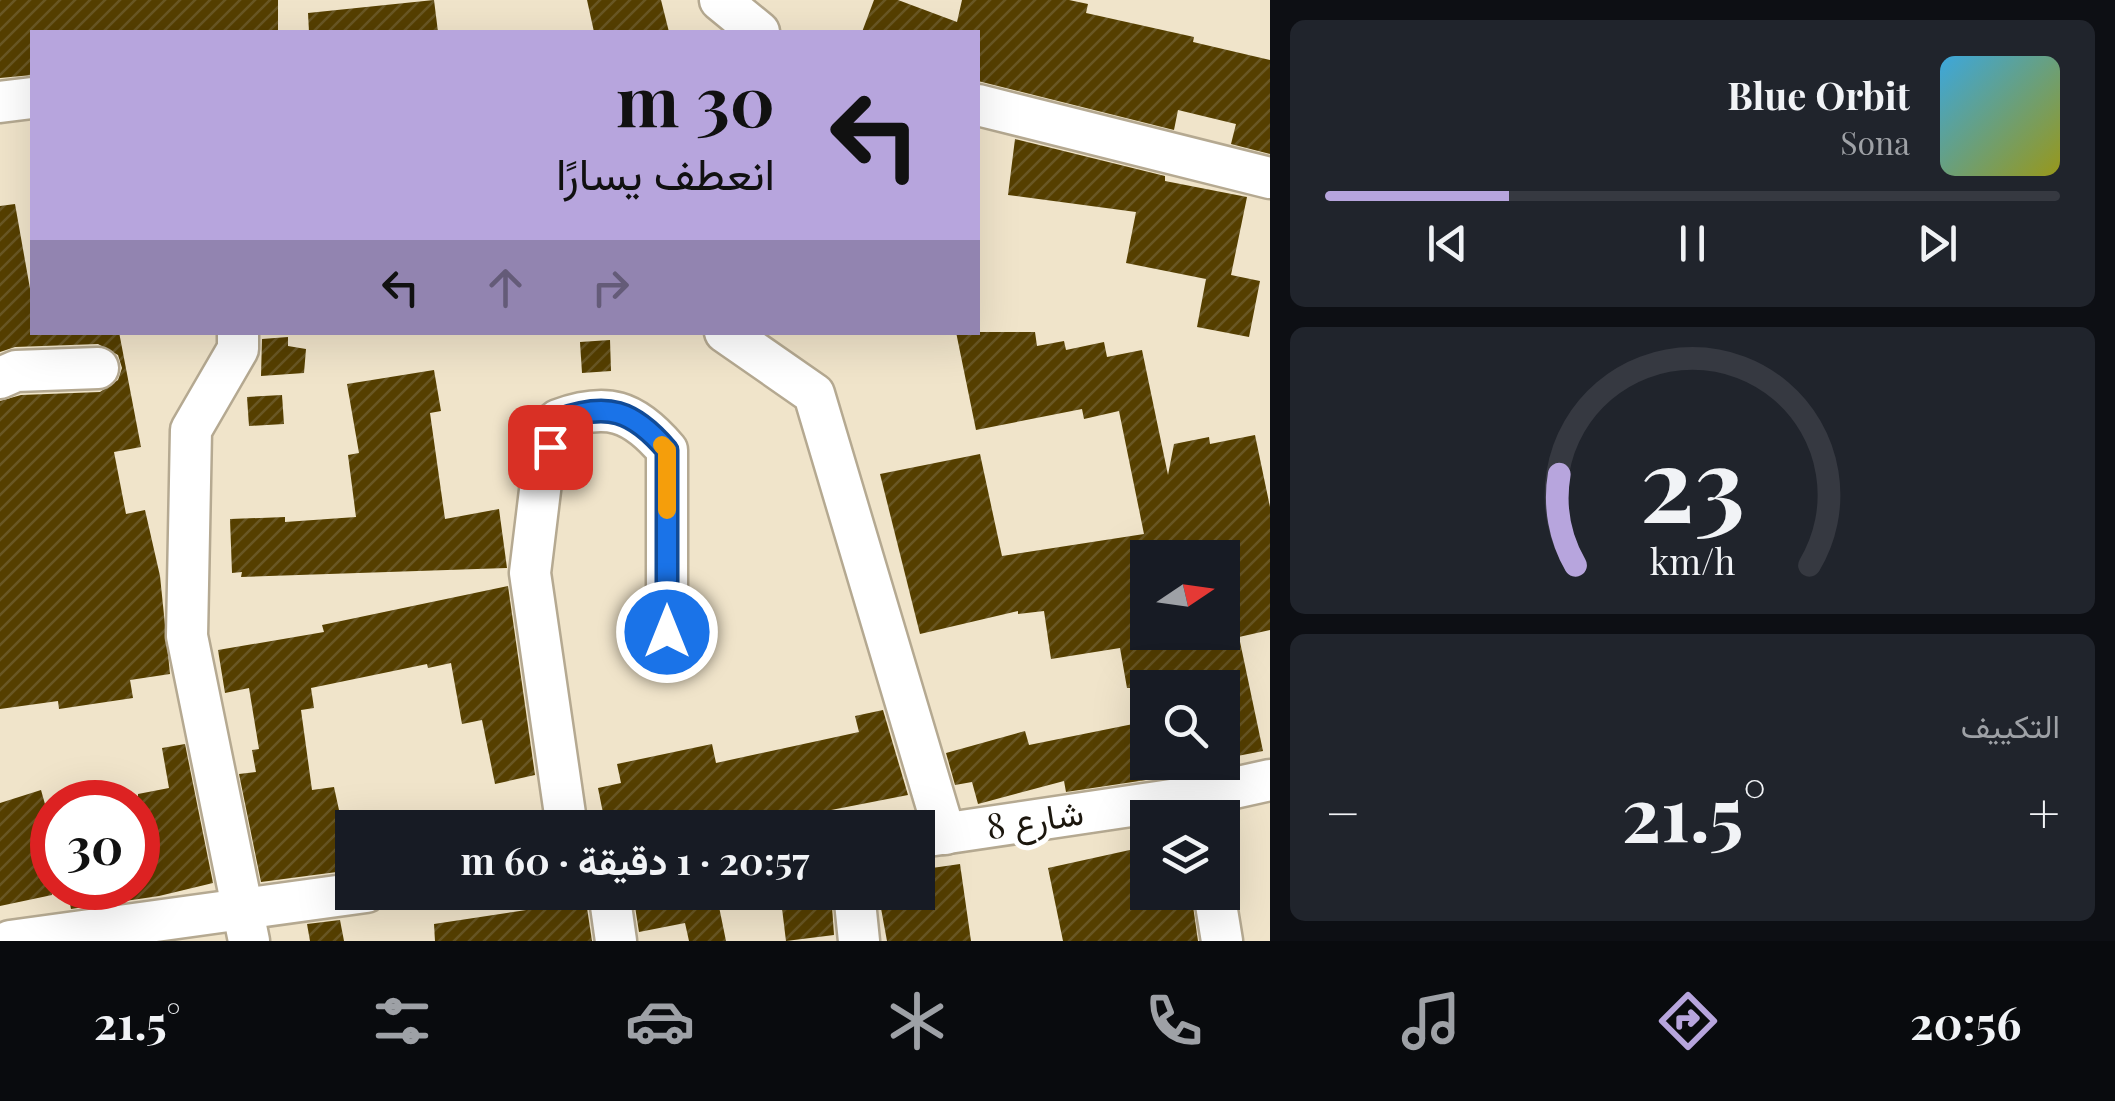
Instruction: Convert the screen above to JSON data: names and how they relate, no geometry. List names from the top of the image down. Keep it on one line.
{"streets":{"street":["شارع 8"]},"north":"right","page":{"turn":["30 m","انعطف يسارًا"],"song":["Blue Orbit","Sona"],"tile":"التكييف","heat":["−","21.5°","+"],"limit":"30","trip":"20:57 · 1 دقيقة · 60 m","tabs":["20:56","21.5°"],"gauge":["23","km/h"]}}
